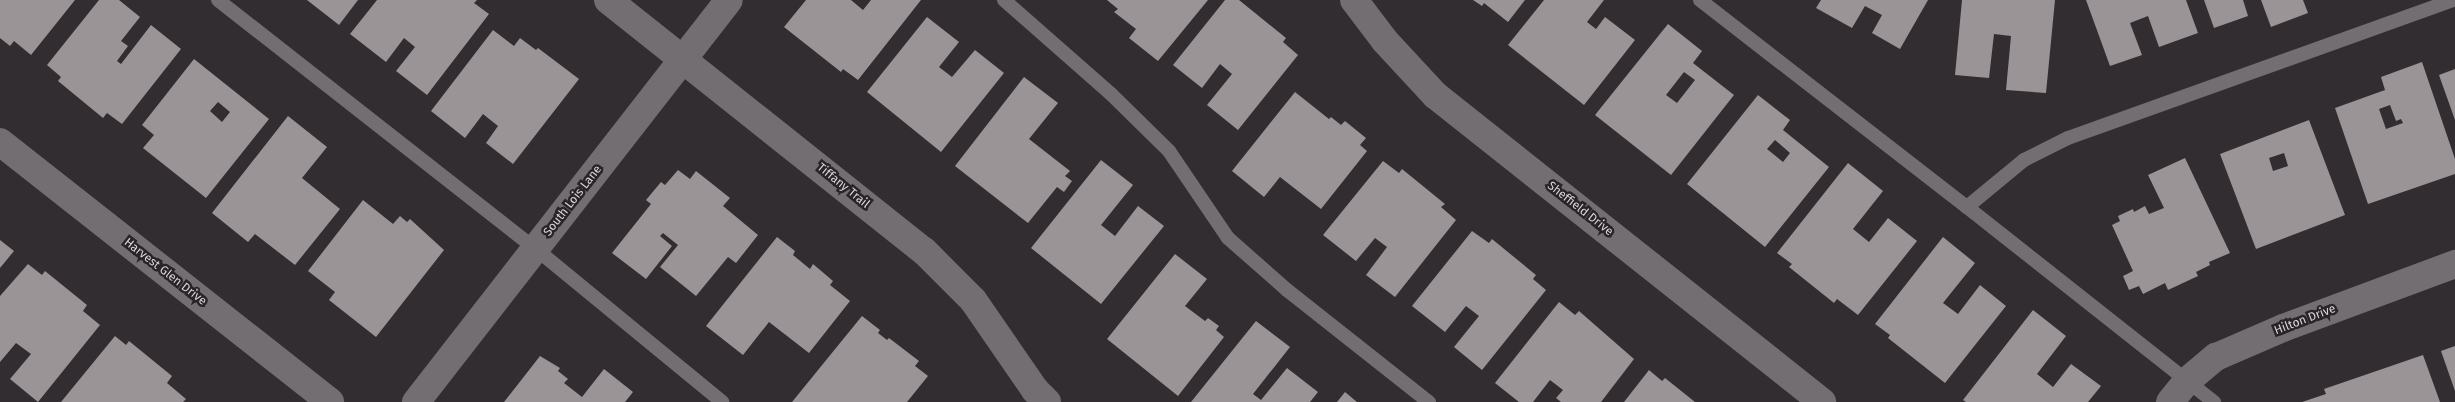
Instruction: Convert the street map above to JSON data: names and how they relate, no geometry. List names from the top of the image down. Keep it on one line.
{"streets":{"street":["Tiffany Trail","South Lois Lane","Sheffield Drive","Harvest Glen Drive","Hilton Drive"]},"crossings":[["Tiffany Trail","South Lois Lane"]]}
